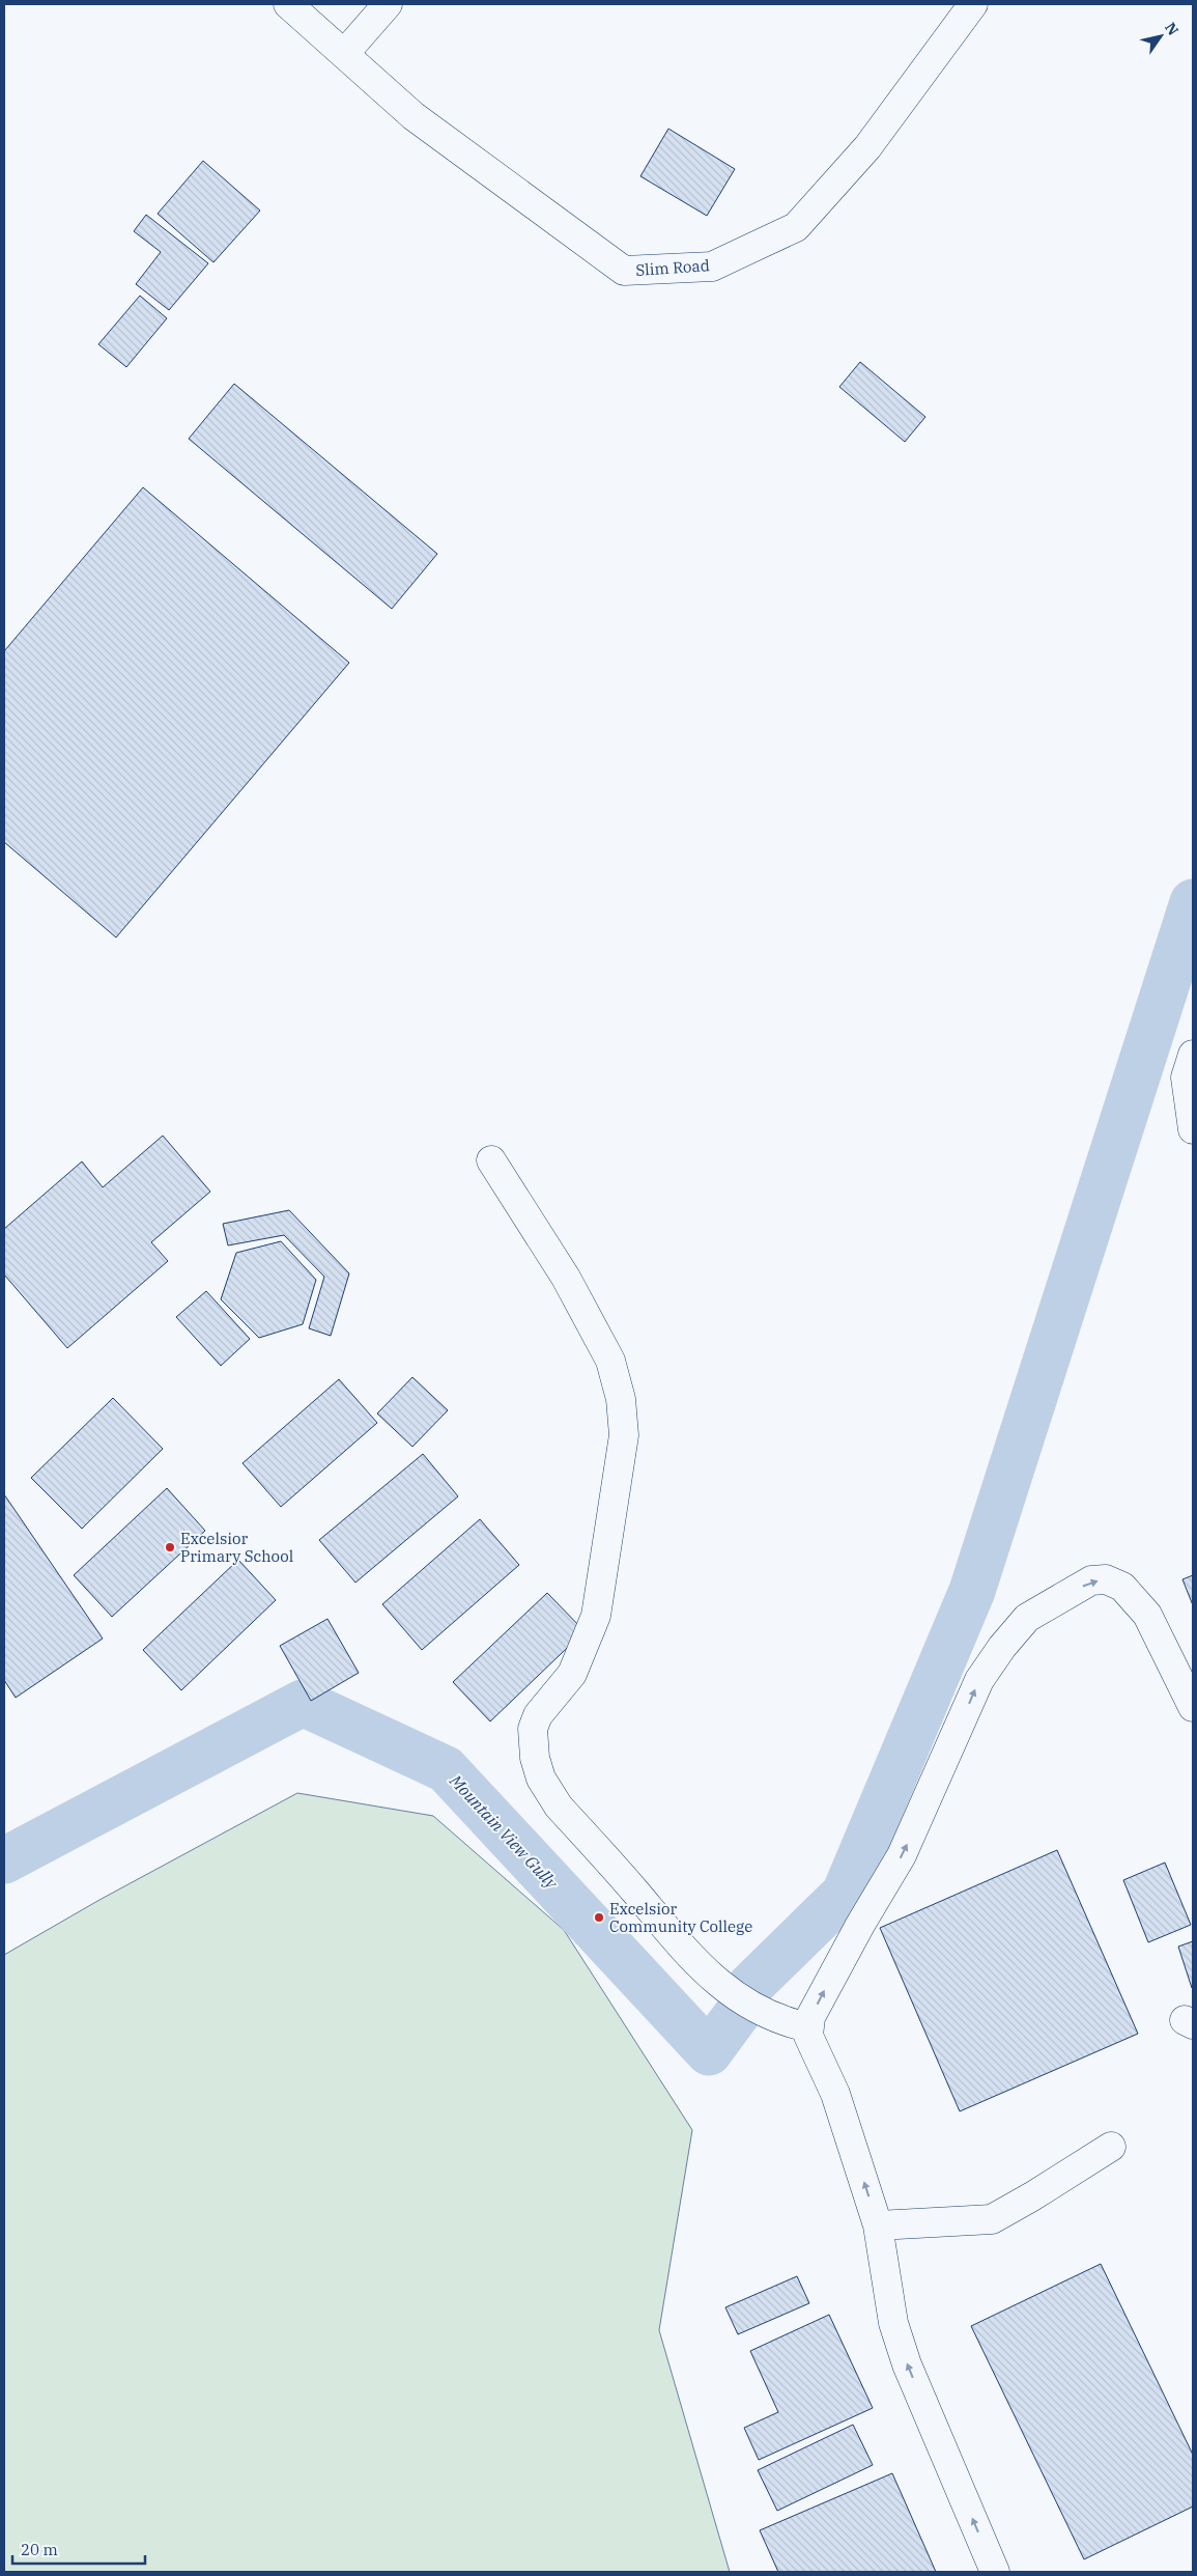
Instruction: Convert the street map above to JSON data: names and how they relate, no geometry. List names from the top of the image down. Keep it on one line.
{"streets":{"street":["Slim Road"]},"water":["Mountain View Gully"],"places":["Excelsior Primary School","Excelsior Community College"],"scale_bar":"20 m","north":"top right"}
